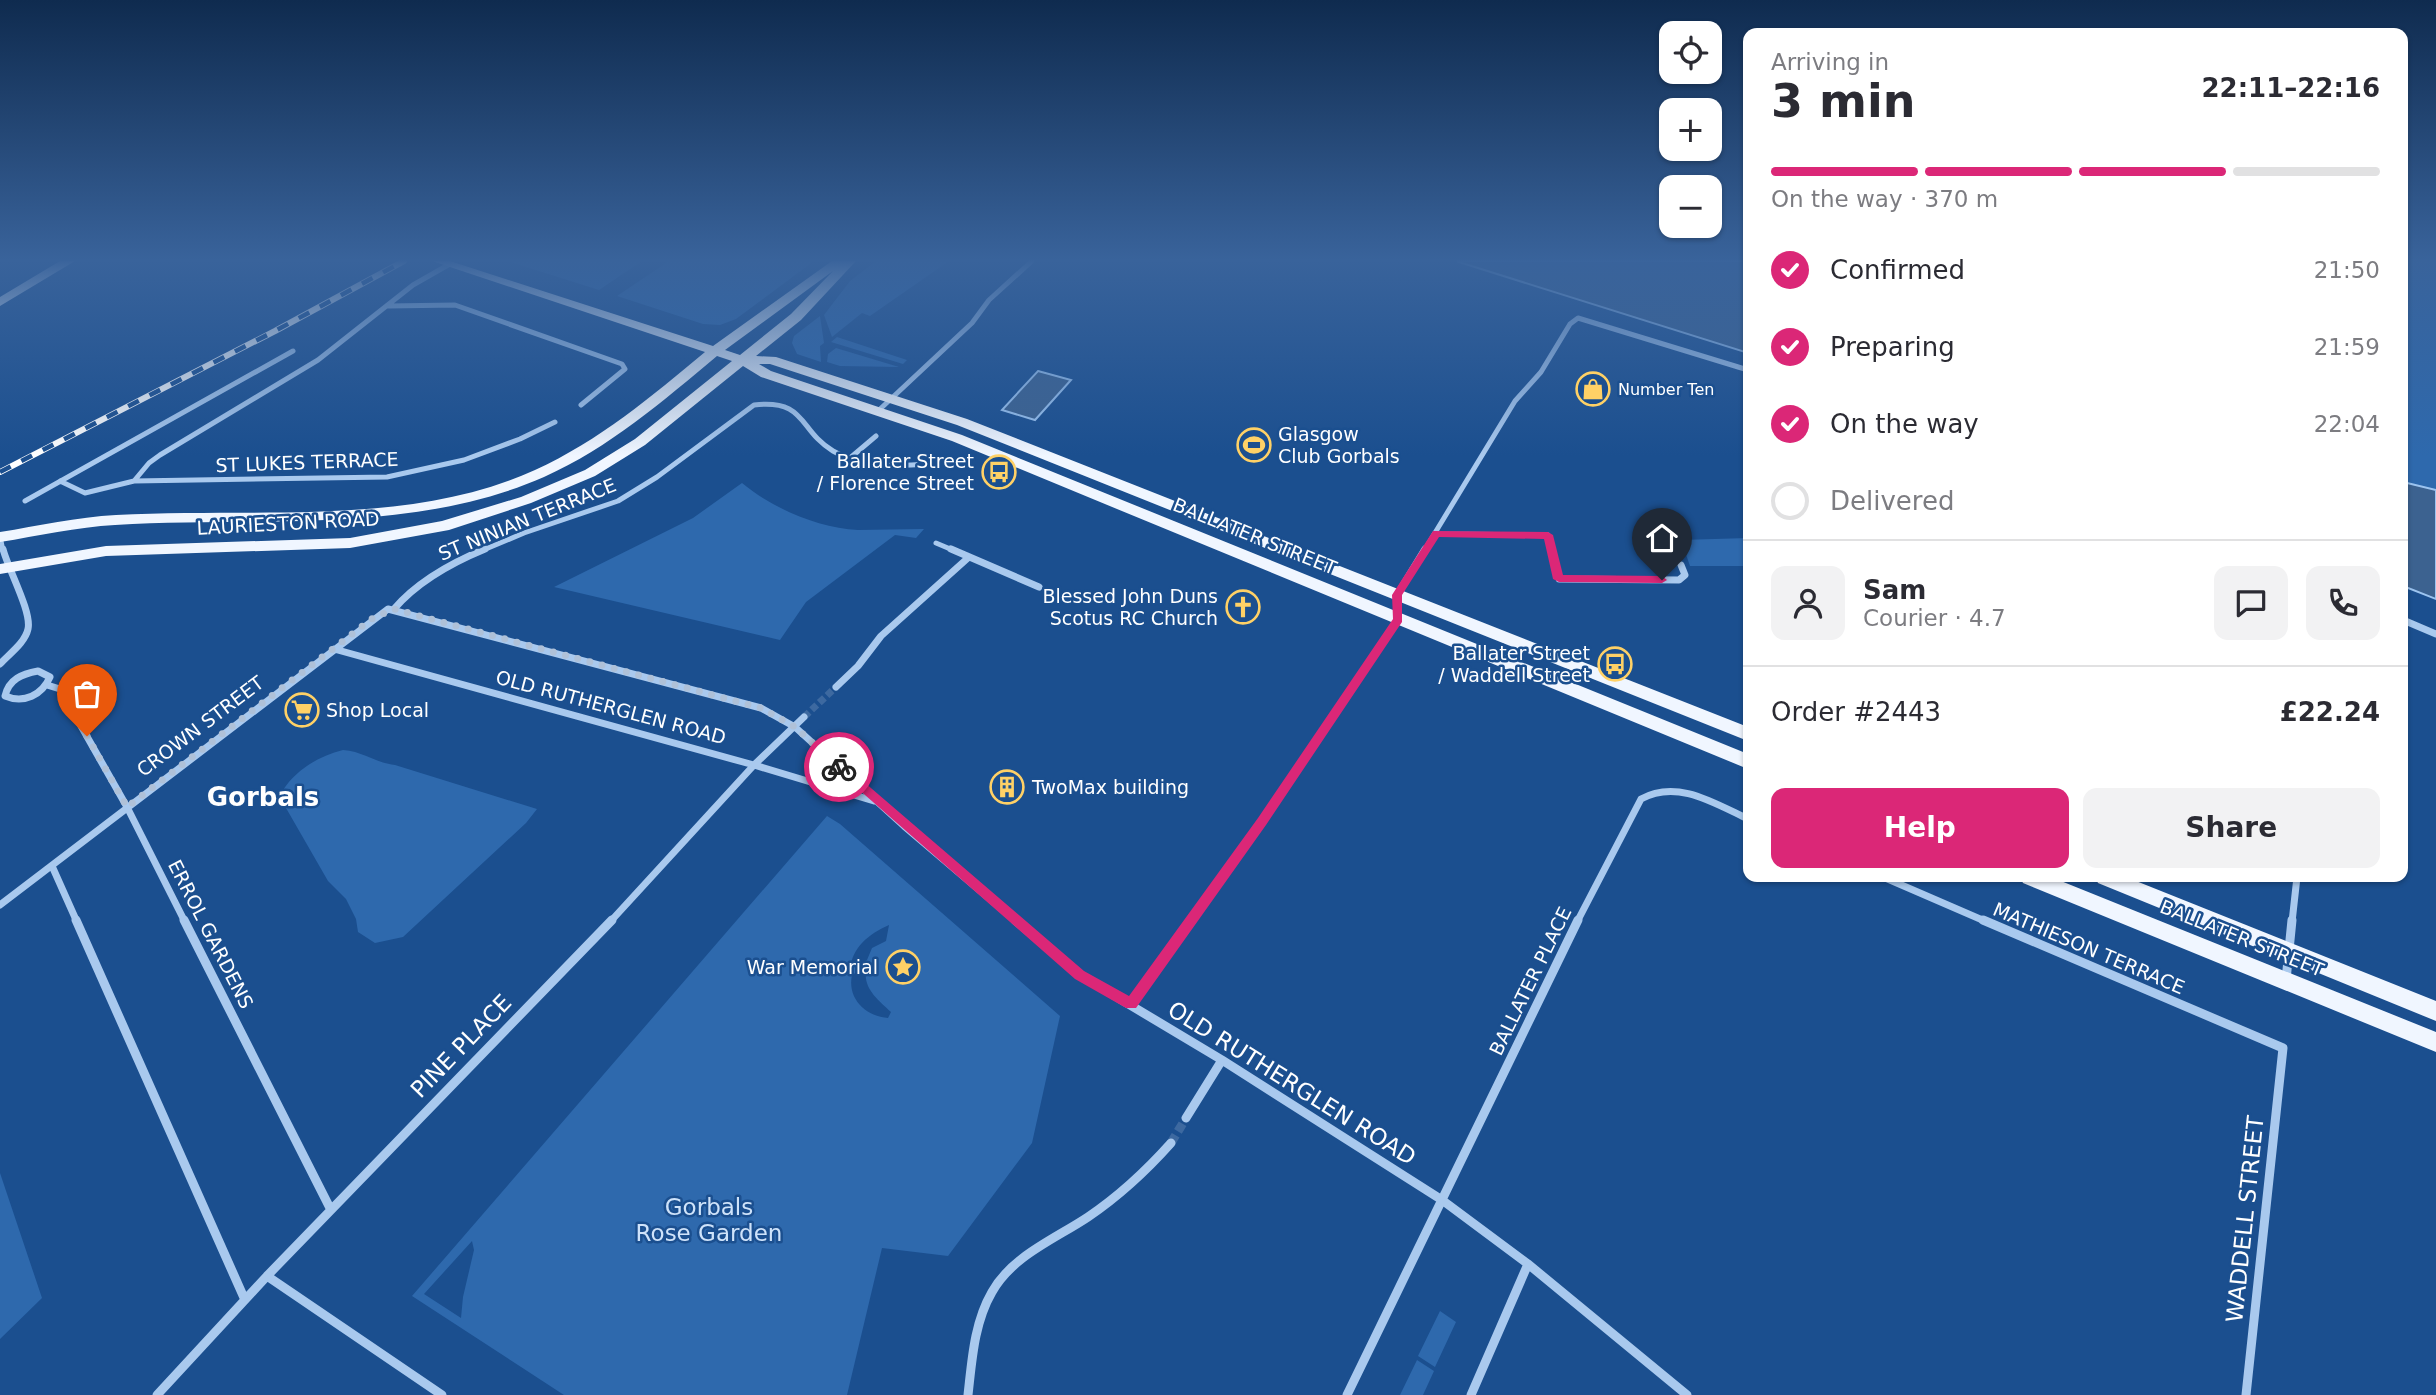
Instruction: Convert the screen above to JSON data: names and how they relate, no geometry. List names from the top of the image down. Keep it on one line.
{"streets":{"main road":["LAURIESTON ROAD","BALLATER STREET"],"street":["ST LUKES TERRACE","ST NINIAN TERRACE","OLD RUTHERGLEN ROAD","CROWN STREET","ERROL GARDENS","MATHIESON TERRACE","BALLATER PLACE","PINE PLACE","WADDELL STREET"]},"crossings":[["ST NINIAN TERRACE","OLD RUTHERGLEN ROAD"],["ST NINIAN TERRACE","CROWN STREET"],["LAURIESTON ROAD","BALLATER STREET"],["OLD RUTHERGLEN ROAD","CROWN STREET"],["OLD RUTHERGLEN ROAD","BALLATER PLACE"],["OLD RUTHERGLEN ROAD","PINE PLACE"],["CROWN STREET","ERROL GARDENS"],["ERROL GARDENS","PINE PLACE"],["MATHIESON TERRACE","WADDELL STREET"]],"districts":["Gorbals"],"parks":["Gorbals Rose Garden"],"places":{"shop":["Number Ten"],"sports":["Glasgow Club Gorbals"],"bus stop":["Ballater Street / Florence Street","Ballater Street / Waddell Street"],"church":["Blessed John Duns Scotus RC Church"],"supermarket":["Shop Local"],"building":["TwoMax building"],"place":["War Memorial"]},"page":{"map_buttons":["+","−"],"heading":["3 min","Arriving in","22:11–22:16"],"panel":["Sam","Courier · 4.7","Order #2443","£22.24"],"bar":"On the way · 370 m","list":[["Confirmed","21:50"],["Preparing","21:59"],["On the way","22:04"],"Delivered"],"buttons":["Help","Share"]}}
